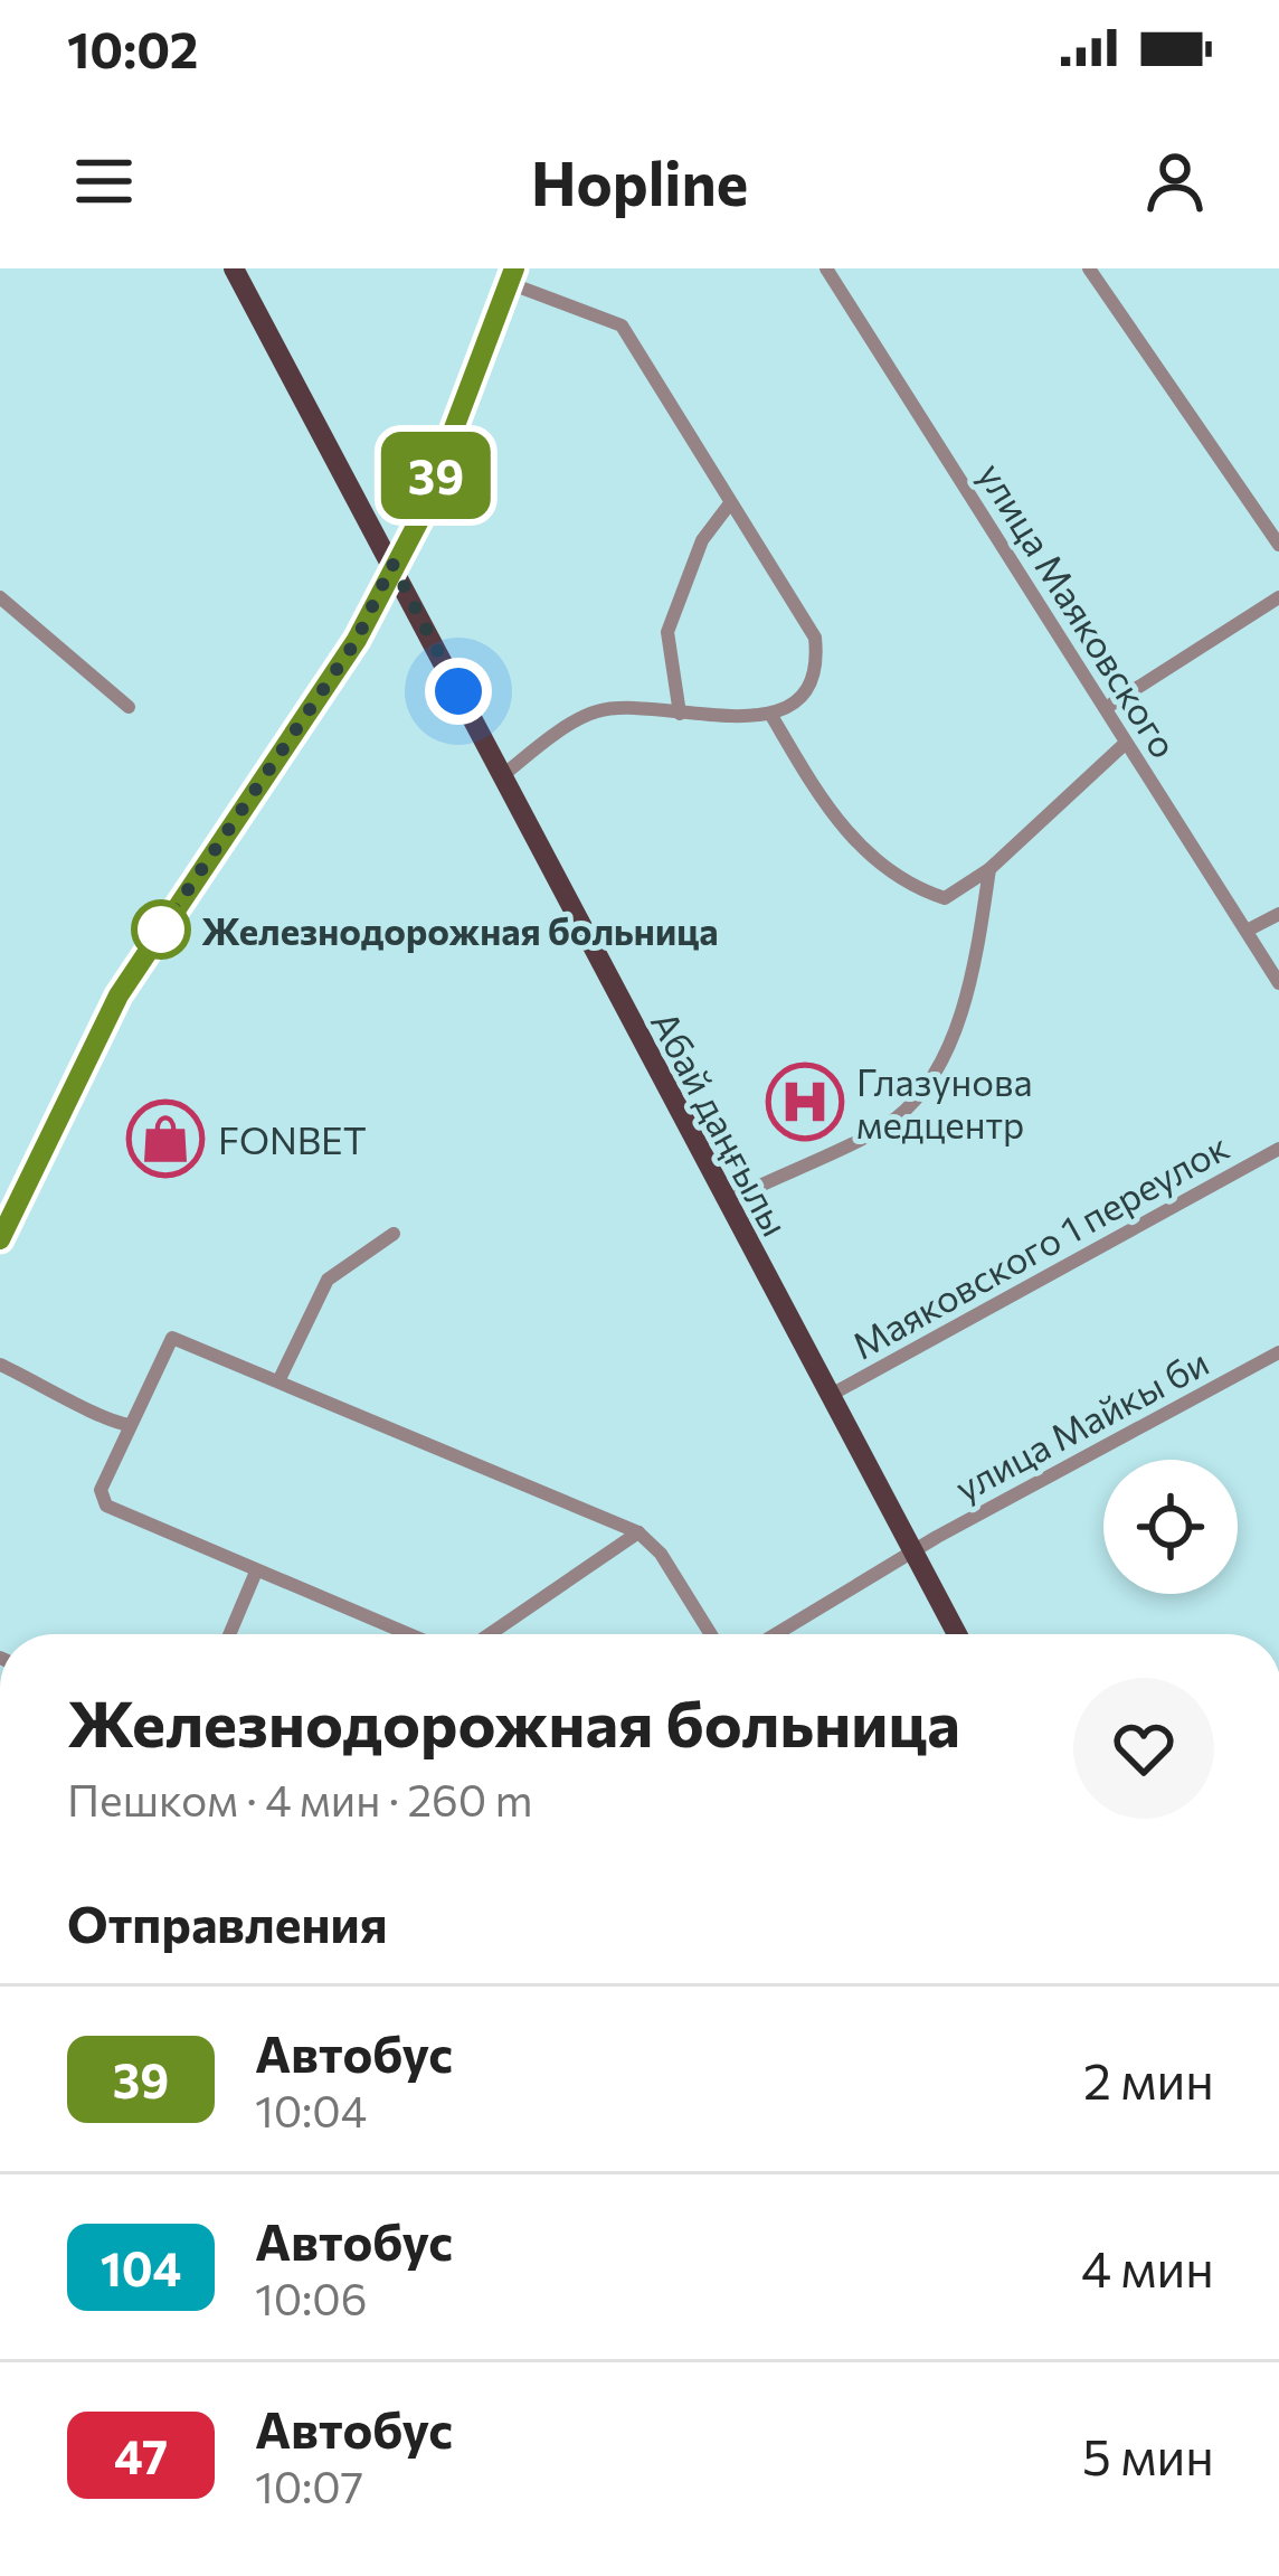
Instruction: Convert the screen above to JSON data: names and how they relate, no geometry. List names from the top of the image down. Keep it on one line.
{"streets":{"main road":["Абай даңғылы"],"street":["улица Маяковского","Маяковского 1 переулок","улица Майкы би"]},"crossings":[["Абай даңғылы","Маяковского 1 переулок"],["Абай даңғылы","улица Майкы би"]],"places":{"other":["Железнодорожная больница"],"hospital":["Глазунова медцентр"],"shop":["FONBET"]},"lines":["bus line 39"],"page":{"status":"10:02","header":"Hopline","on_map":"39","heading":[["Железнодорожная больница","Пешком · 4 мин · 260 m"],"Отправления"],"list":[{"mark":"39","name":"Автобус","note":"10:04","value":"2 мин"},{"mark":"104","name":"Автобус","note":"10:06","value":"4 мин"},{"mark":"47","name":"Автобус","note":"10:07","value":"5 мин"}]}}
